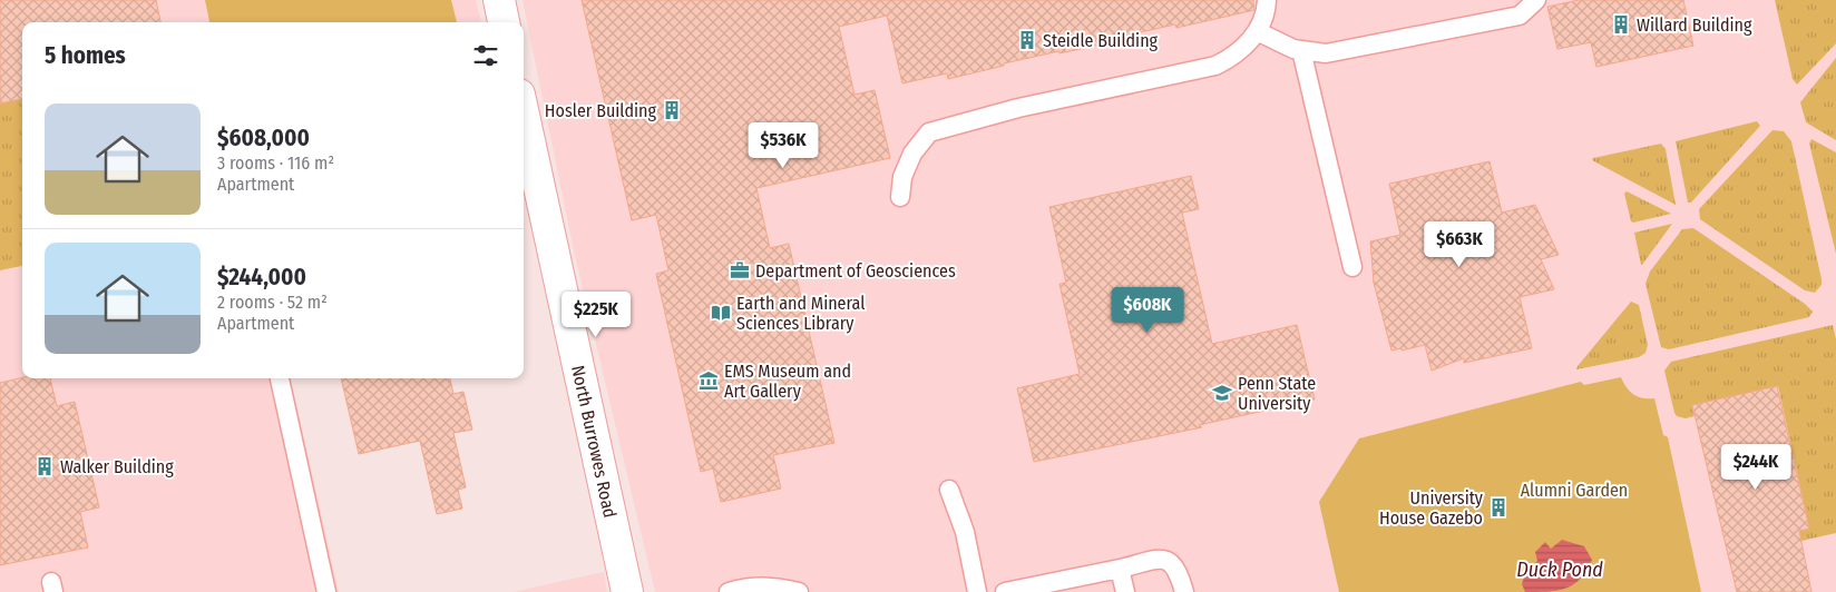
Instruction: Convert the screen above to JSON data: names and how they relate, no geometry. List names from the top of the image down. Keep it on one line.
{"streets":{"street":["North Burrowes Road"]},"water":["Duck Pond"],"parks":["Alumni Garden"],"places":{"building":["Willard Building","Steidle Building","Hosler Building","Walker Building","University House Gazebo"],"office":["Department of Geosciences"],"library":["Earth and Mineral Sciences Library"],"museum":["EMS Museum and Art Gallery"],"school or university":["Penn State University"]},"page":{"heading":"5 homes","list":[{"name":"$608,000","note":"3 rooms · 116 m² · Apartment"},{"name":"$244,000","note":"2 rooms · 52 m² · Apartment"}],"price":["$536K","$663K","$608K","$225K","$244K"]}}
